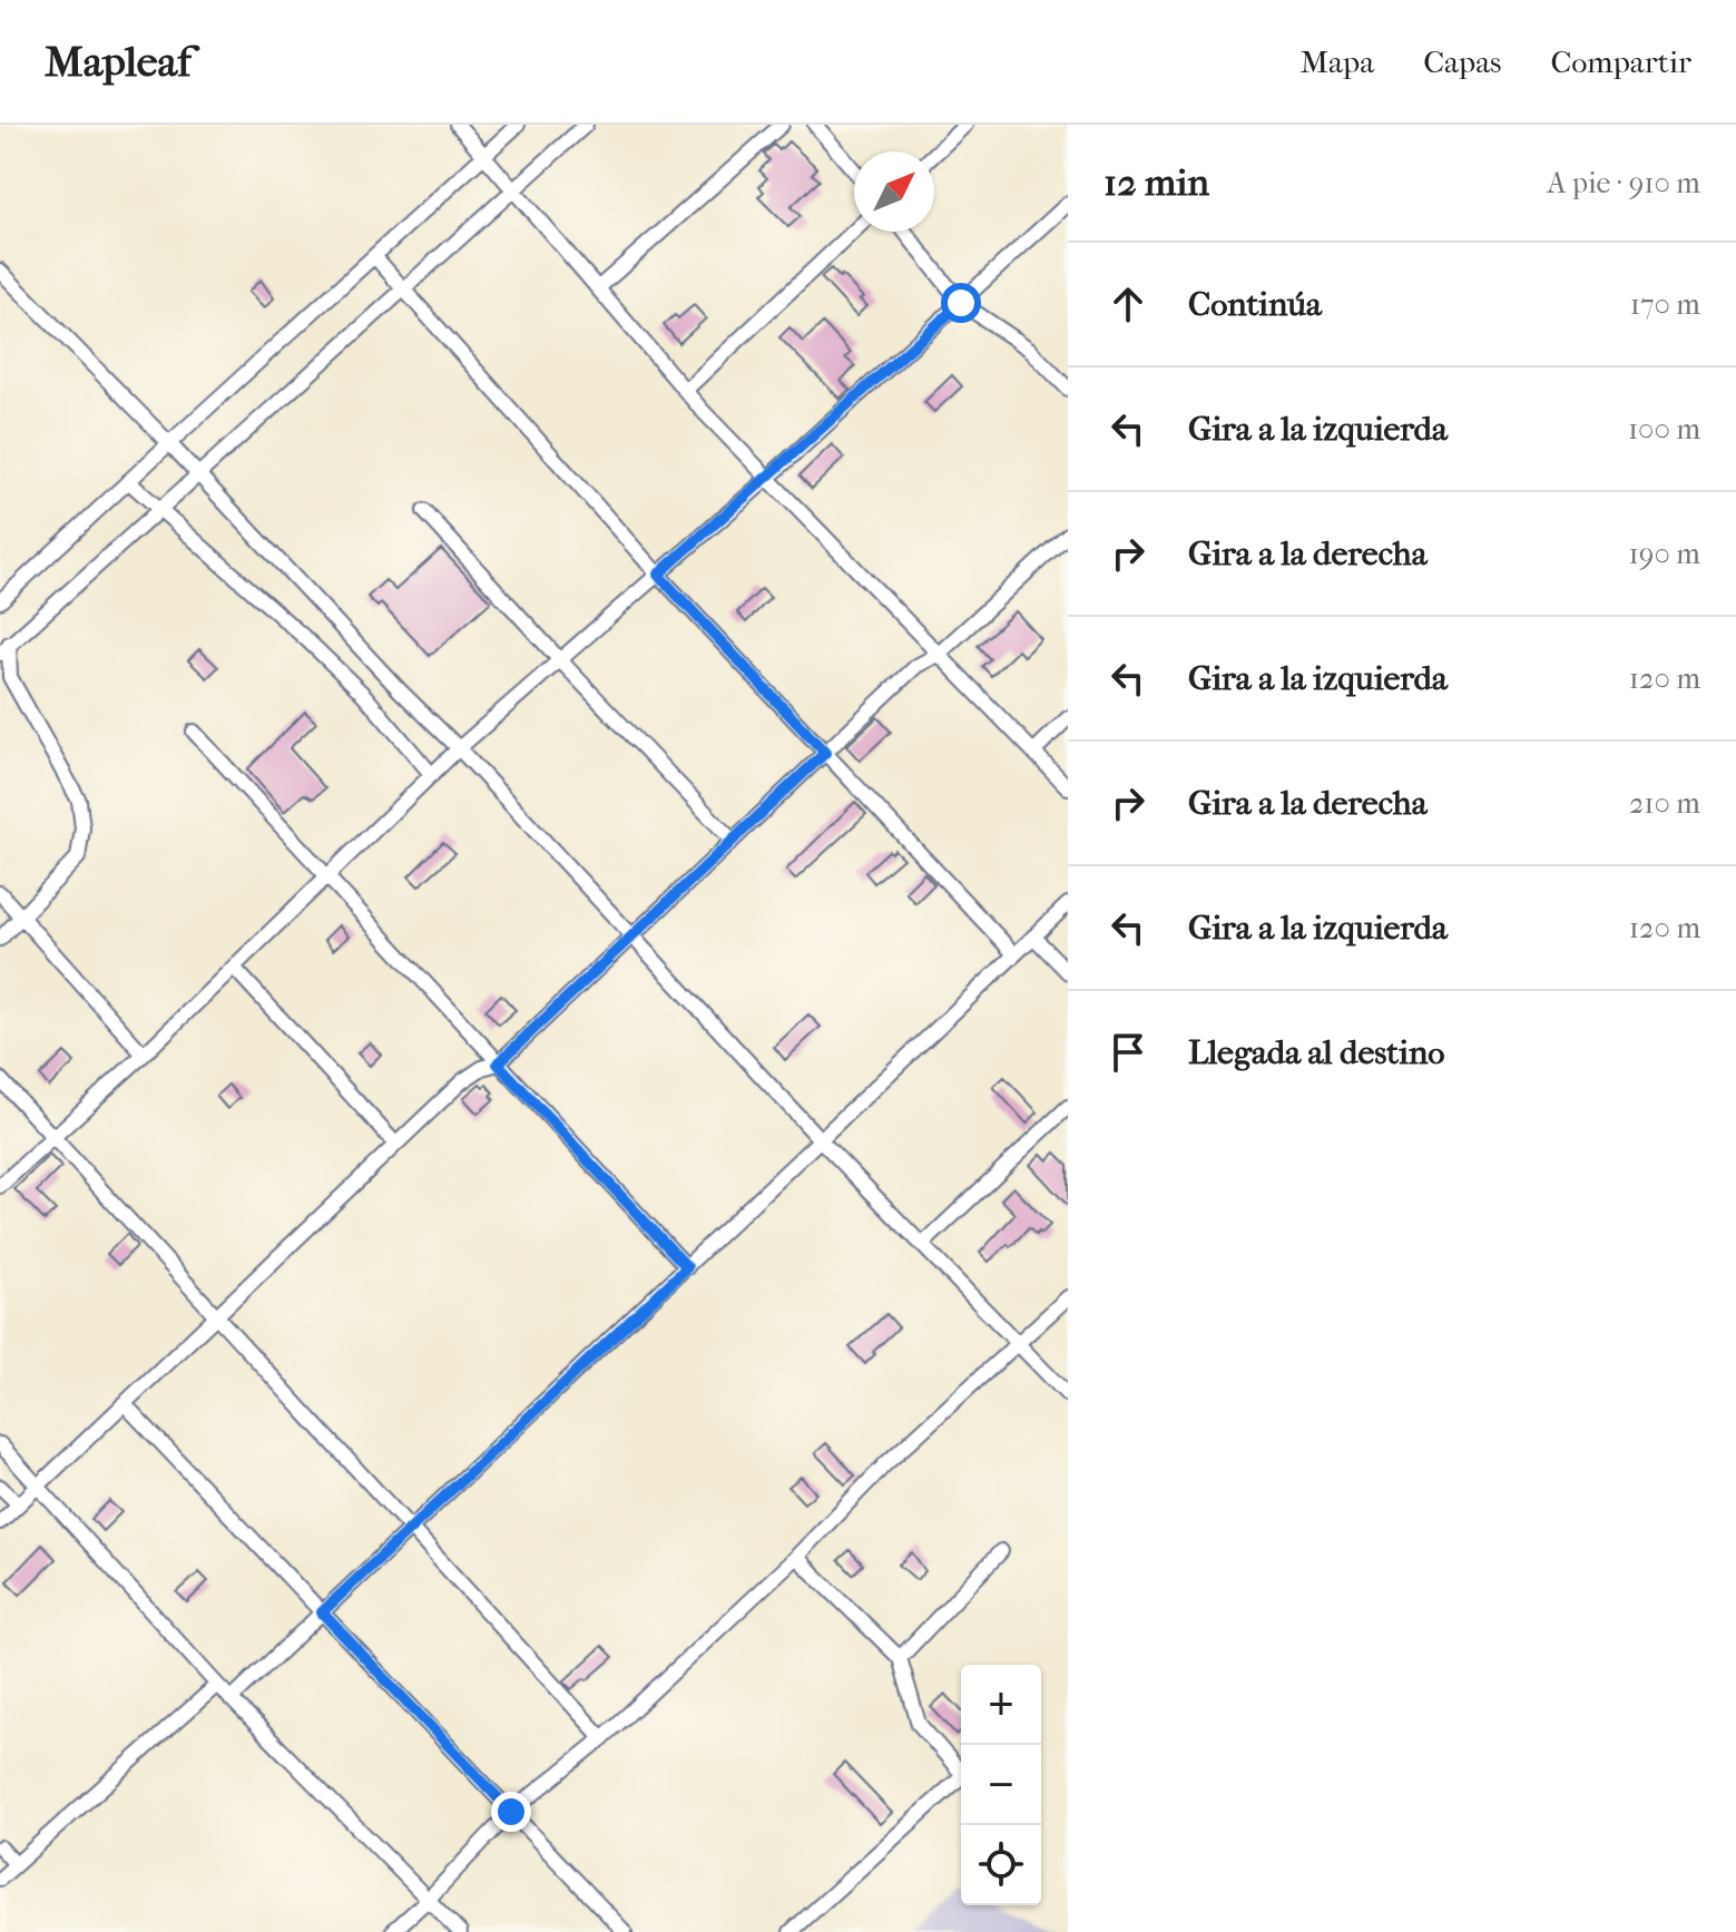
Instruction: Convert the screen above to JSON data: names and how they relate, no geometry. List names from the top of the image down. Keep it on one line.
{"north":"top right","page":{"header":"Mapleaf","nav":["Mapa","Capas","Compartir"],"heading":["12 min","A pie · 910 m"],"list":[["Continúa","170 m"],["Gira a la izquierda","100 m"],["Gira a la derecha","190 m"],["Gira a la izquierda","120 m"],["Gira a la derecha","210 m"],["Gira a la izquierda","120 m"],"Llegada al destino"],"map_buttons":["+","−"]}}
